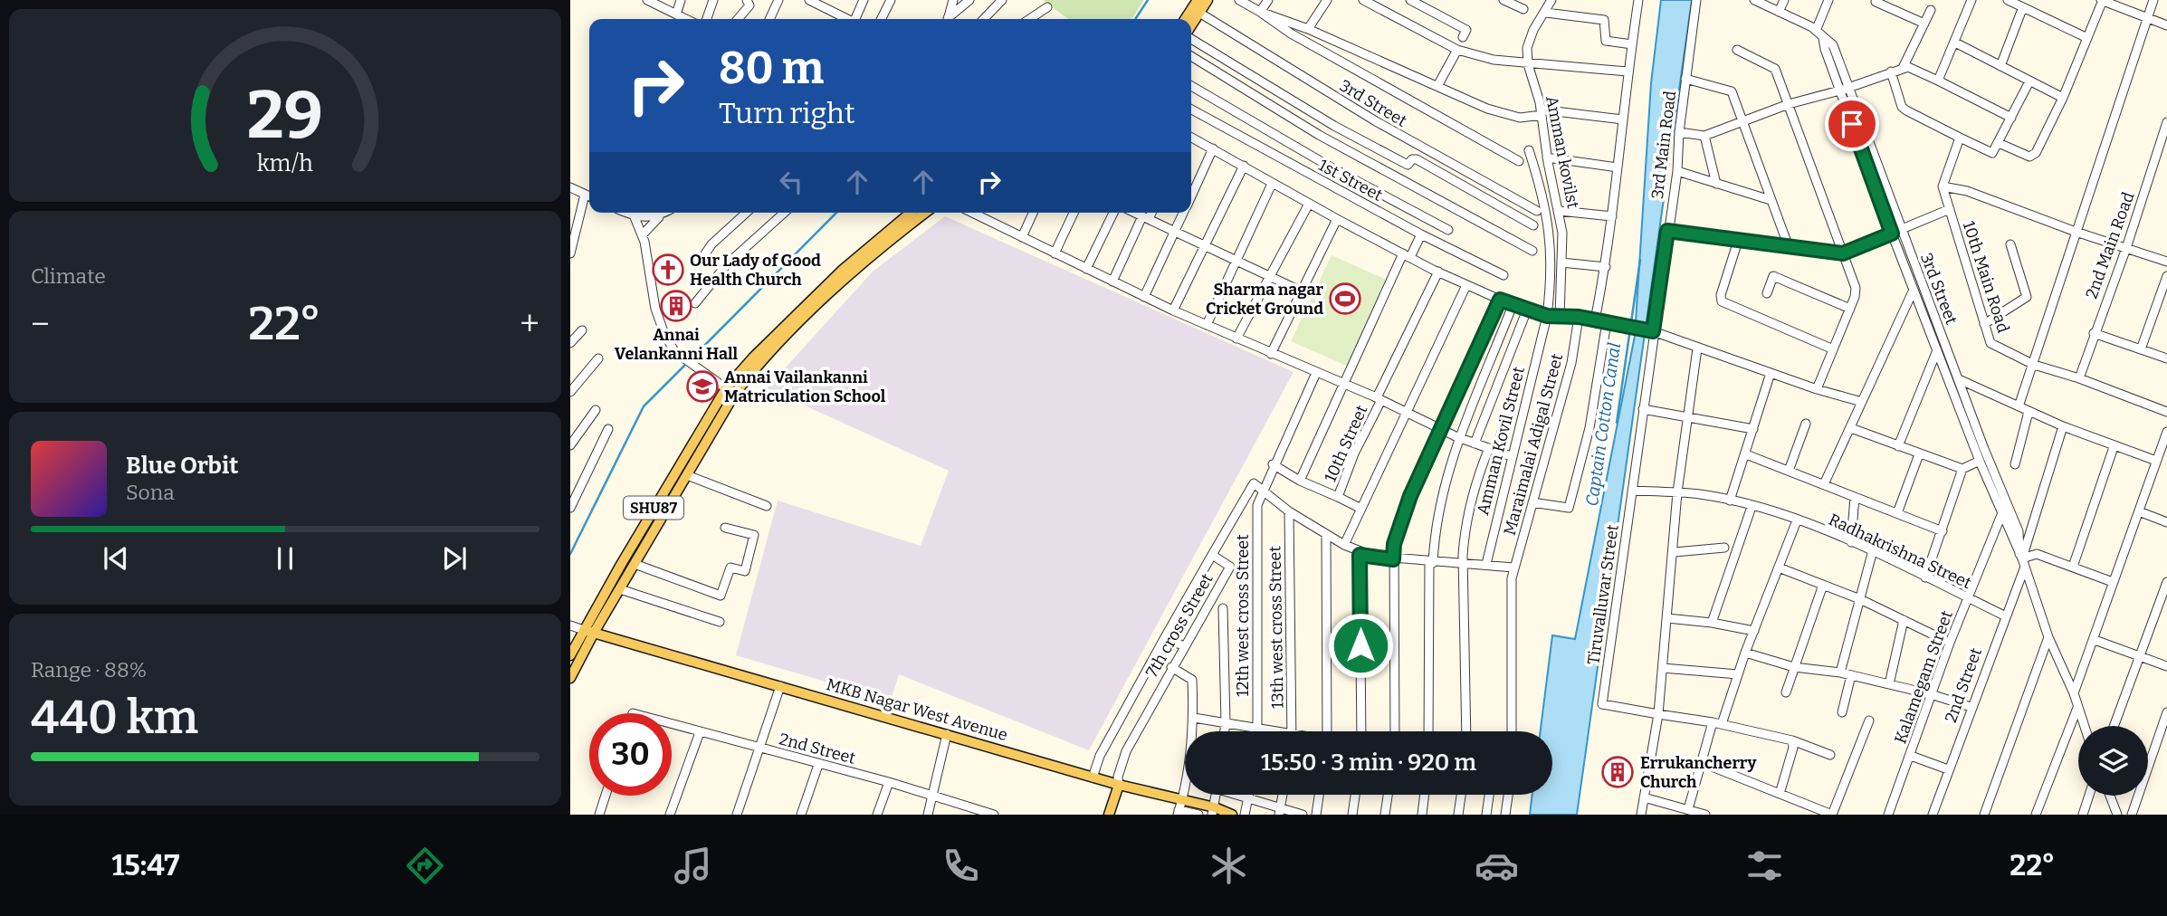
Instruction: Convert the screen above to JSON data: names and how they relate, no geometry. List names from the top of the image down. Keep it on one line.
{"streets":{"main road":["SHU87","MKB Nagar West Avenue"],"street":["3rd Street","3rd Main Road","Amman kovilst","1st Street","2nd Main Road","10th Main Road","Amman Kovil Street","10th Street","Maraimalai Adigal Street","Radhakrishna Street","Tiruvalluvar Street","12th west cross Street","7th cross Street","13th west cross Street","Kalamegam Street","2nd Street"]},"crossings":[["3rd Street","Kalamegam Street"],["3rd Street","2nd Street"],["3rd Main Road","Tiruvalluvar Street"],["2nd Main Road","10th Main Road"],["10th Street","12th west cross Street"],["SHU87","MKB Nagar West Avenue"],["Radhakrishna Street","Tiruvalluvar Street"],["Radhakrishna Street","Kalamegam Street"],["Radhakrishna Street","2nd Street"],["12th west cross Street","7th cross Street"],["7th cross Street","MKB Nagar West Avenue"]],"water":["Captain Cotton Canal"],"places":{"church":["Our Lady of Good Health Church"],"sports":["Sharma nagar Cricket Ground"],"building":["Annai Velankanni Hall","Errukancherry Church"],"school or university":["Annai Vailankanni Matriculation School"]},"page":{"turn":["80 m","Turn right"],"tile":["Climate",["Range · 88%","440 km"]],"heat":["−","22°","+"],"song":["Blue Orbit","Sona"],"limit":"30","trip":"15:50 · 3 min · 920 m","tabs":["15:47","22°"],"gauge":["29","km/h"]}}
